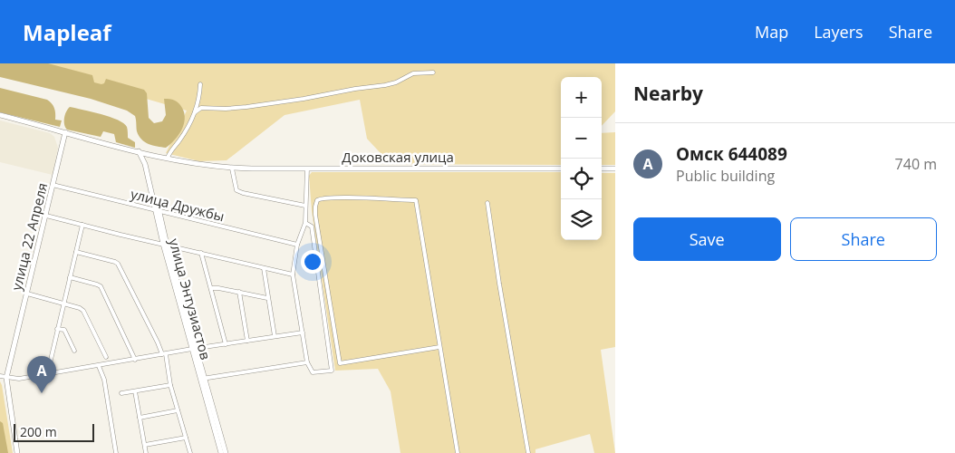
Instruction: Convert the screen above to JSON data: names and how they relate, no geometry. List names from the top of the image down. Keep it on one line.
{"streets":{"main road":["Доковская улица","улица 22 Апреля","улица Энтузиастов"],"street":["улица Дружбы"]},"crossings":[["Доковская улица","улица 22 Апреля"],["Доковская улица","улица Энтузиастов"],["улица Дружбы","улица 22 Апреля"],["улица Дружбы","улица Энтузиастов"]],"scale_bar":"200 m","page":{"header":"Mapleaf","nav":["Map","Layers","Share"],"heading":"Nearby","map_buttons":["+","−"],"list":[{"mark":"A","name":"Омск 644089","note":"Public building","value":"740 m"}],"buttons":["Save","Share"],"pins":"A","scale":"200 m"}}
